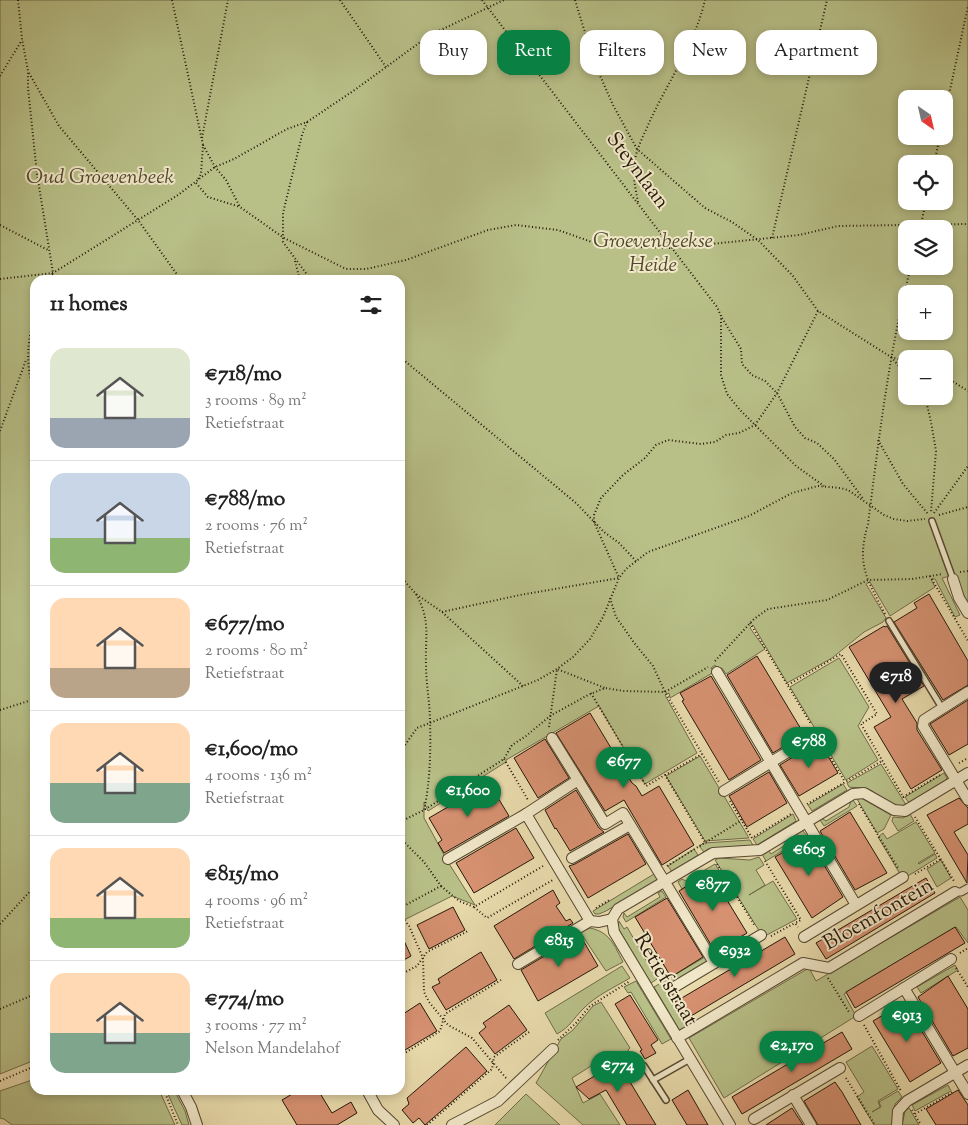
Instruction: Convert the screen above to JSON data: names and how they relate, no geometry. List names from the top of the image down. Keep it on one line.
{"streets":{"street":["Bloemfontein","Retiefstraat"],"path":["Steynlaan"]},"crossings":[["Bloemfontein","Retiefstraat"]],"parks":["Oud Groevenbeek","Groevenbeekse Heide"],"north":"bottom right","page":{"chip":["Buy","Rent","Filters","New","Apartment"],"map_buttons":["+","−"],"heading":"11 homes","list":[{"name":"€718/mo","note":"3 rooms · 89 m² · Retiefstraat"},{"name":"€788/mo","note":"2 rooms · 76 m² · Retiefstraat"},{"name":"€677/mo","note":"2 rooms · 80 m² · Retiefstraat"},{"name":"€1,600/mo","note":"4 rooms · 136 m² · Retiefstraat"},{"name":"€815/mo","note":"4 rooms · 96 m² · Retiefstraat"},{"name":"€774/mo","note":"3 rooms · 77 m² · Nelson Mandelahof"}],"price":["€718","€788","€677","€1,600","€605","€877","€815","€932","€913","€2,170","€774"]}}
